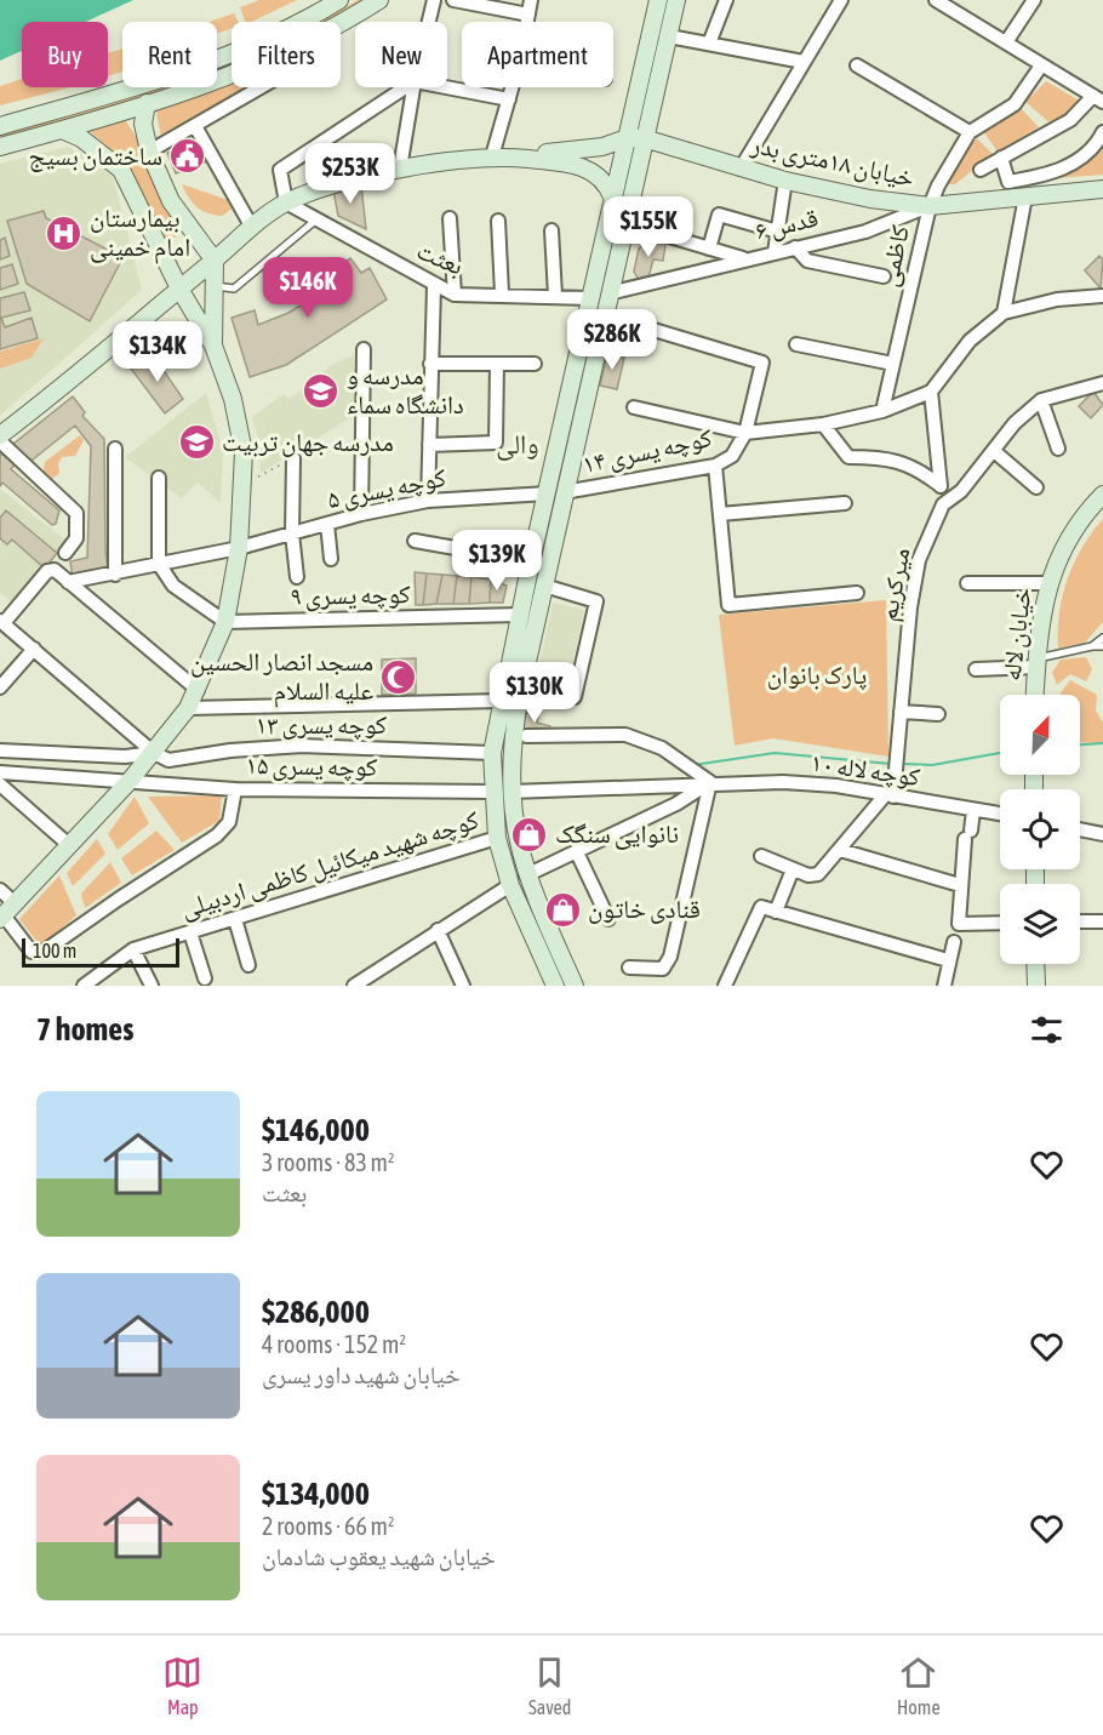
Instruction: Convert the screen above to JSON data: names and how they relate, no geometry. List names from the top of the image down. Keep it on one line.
{"streets":{"street":["خیابان ۱۸متری بدر","قدس ۶","کاظمی","بعثت","کوچه یسری ۱۴","کوچه یسری ۵","میرکریم","کوچه یسری ۹","خیابان لاله","کوچه یسری ۱۳","کوچه یسری ۱۵","کوچه لاله ۱۰","کوچه شهید میکائیل کاظمی اردبیلی"]},"crossings":[["خیابان ۱۸متری بدر","قدس ۶"],["خیابان ۱۸متری بدر","کاظمی"],["قدس ۶","کاظمی"],["کاظمی","کوچه یسری ۱۴"],["کوچه یسری ۱۴","کوچه یسری ۵"],["میرکریم","کوچه لاله ۱۰"],["کوچه یسری ۱۵","کوچه لاله ۱۰"]],"districts":["والی"],"parks":["پارک بانوان"],"places":{"public building":["ساختمان بسیج"],"hospital":["بیمارستان امام خمینی"],"school or university":["مدرسه و دانشگاه سماء","مدرسه جهان تربیت"],"mosque":["مسجد انصار الحسین علیه السلام"],"shop":["نانوایی سنگک","قنادی خاتون"]},"scale_bar":"100 m","north":"top right","page":{"chip":["Buy","Rent","Filters","New","Apartment"],"price":["$253K","$155K","$146K","$286K","$134K","$139K","$130K"],"scale":"100 m","heading":"7 homes","list":[{"name":"$146,000","note":"3 rooms · 83 m² · بعثت"},{"name":"$286,000","note":"4 rooms · 152 m² · خیابان شهید داور یسری"},{"name":"$134,000","note":"2 rooms · 66 m² · خیابان شهید یعقوب شادمان"}],"tabs":["Map","Saved","Home"]}}
